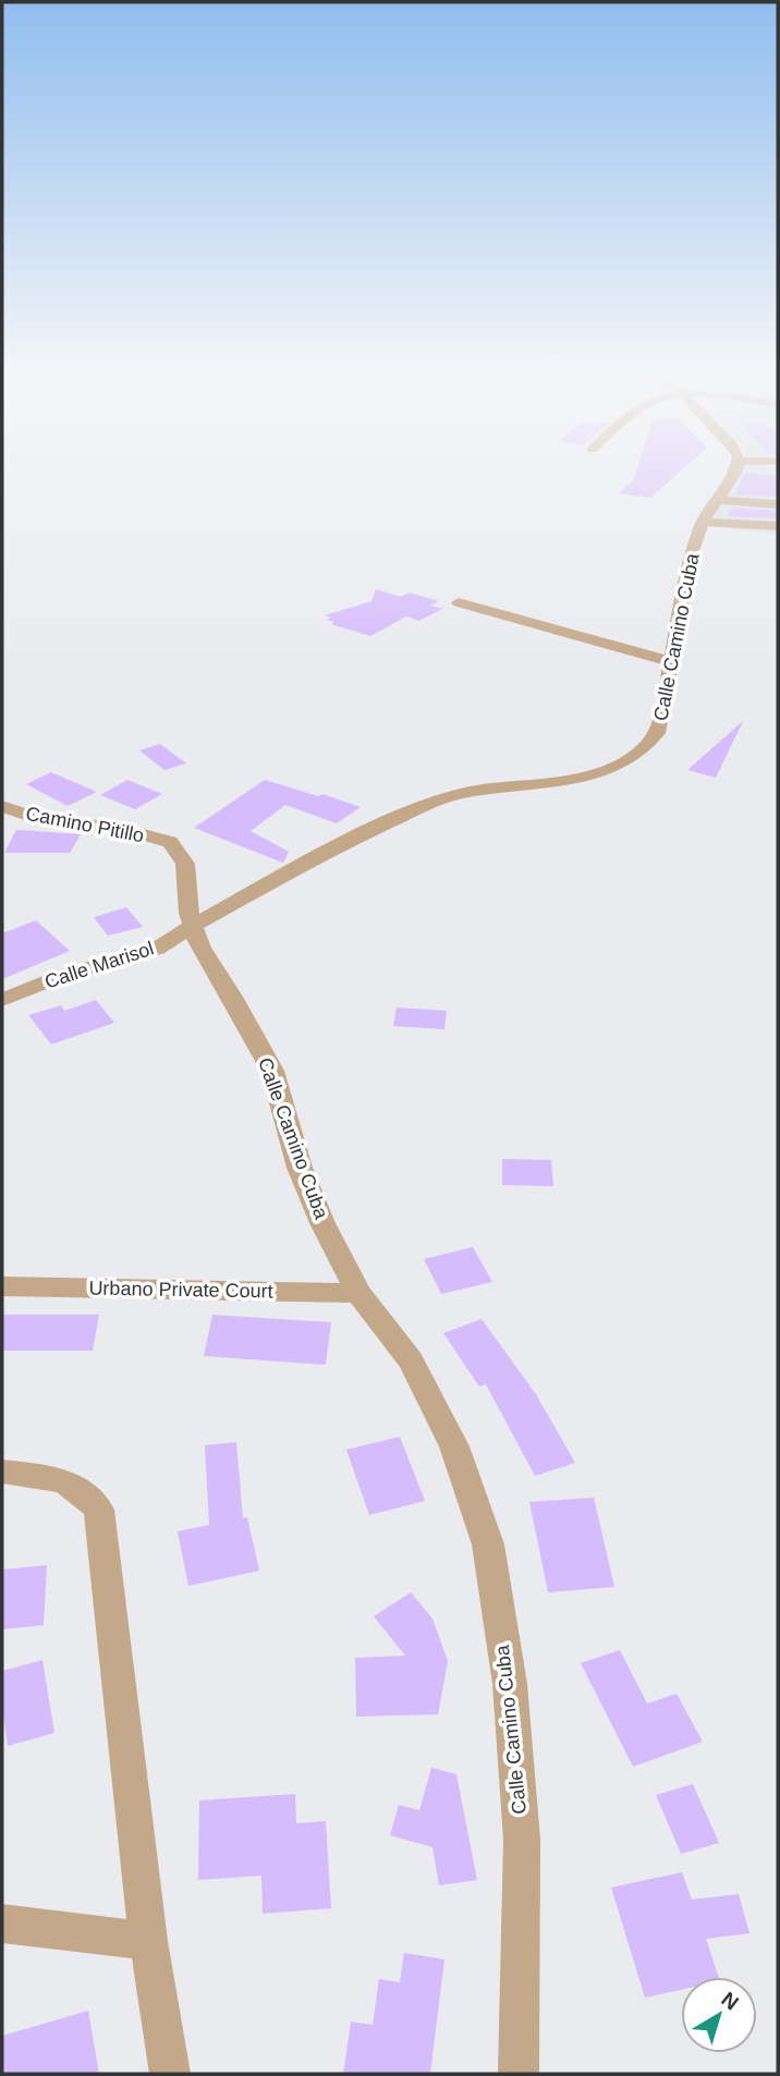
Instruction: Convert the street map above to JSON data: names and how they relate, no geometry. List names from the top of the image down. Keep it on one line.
{"streets":{"street":["Calle Camino Cuba","Camino Pitillo","Calle Marisol","Urbano Private Court"]},"crossings":[["Calle Camino Cuba","Camino Pitillo"],["Calle Camino Cuba","Calle Marisol"],["Calle Camino Cuba","Urbano Private Court"],["Camino Pitillo","Calle Marisol"]],"north":"top right"}
